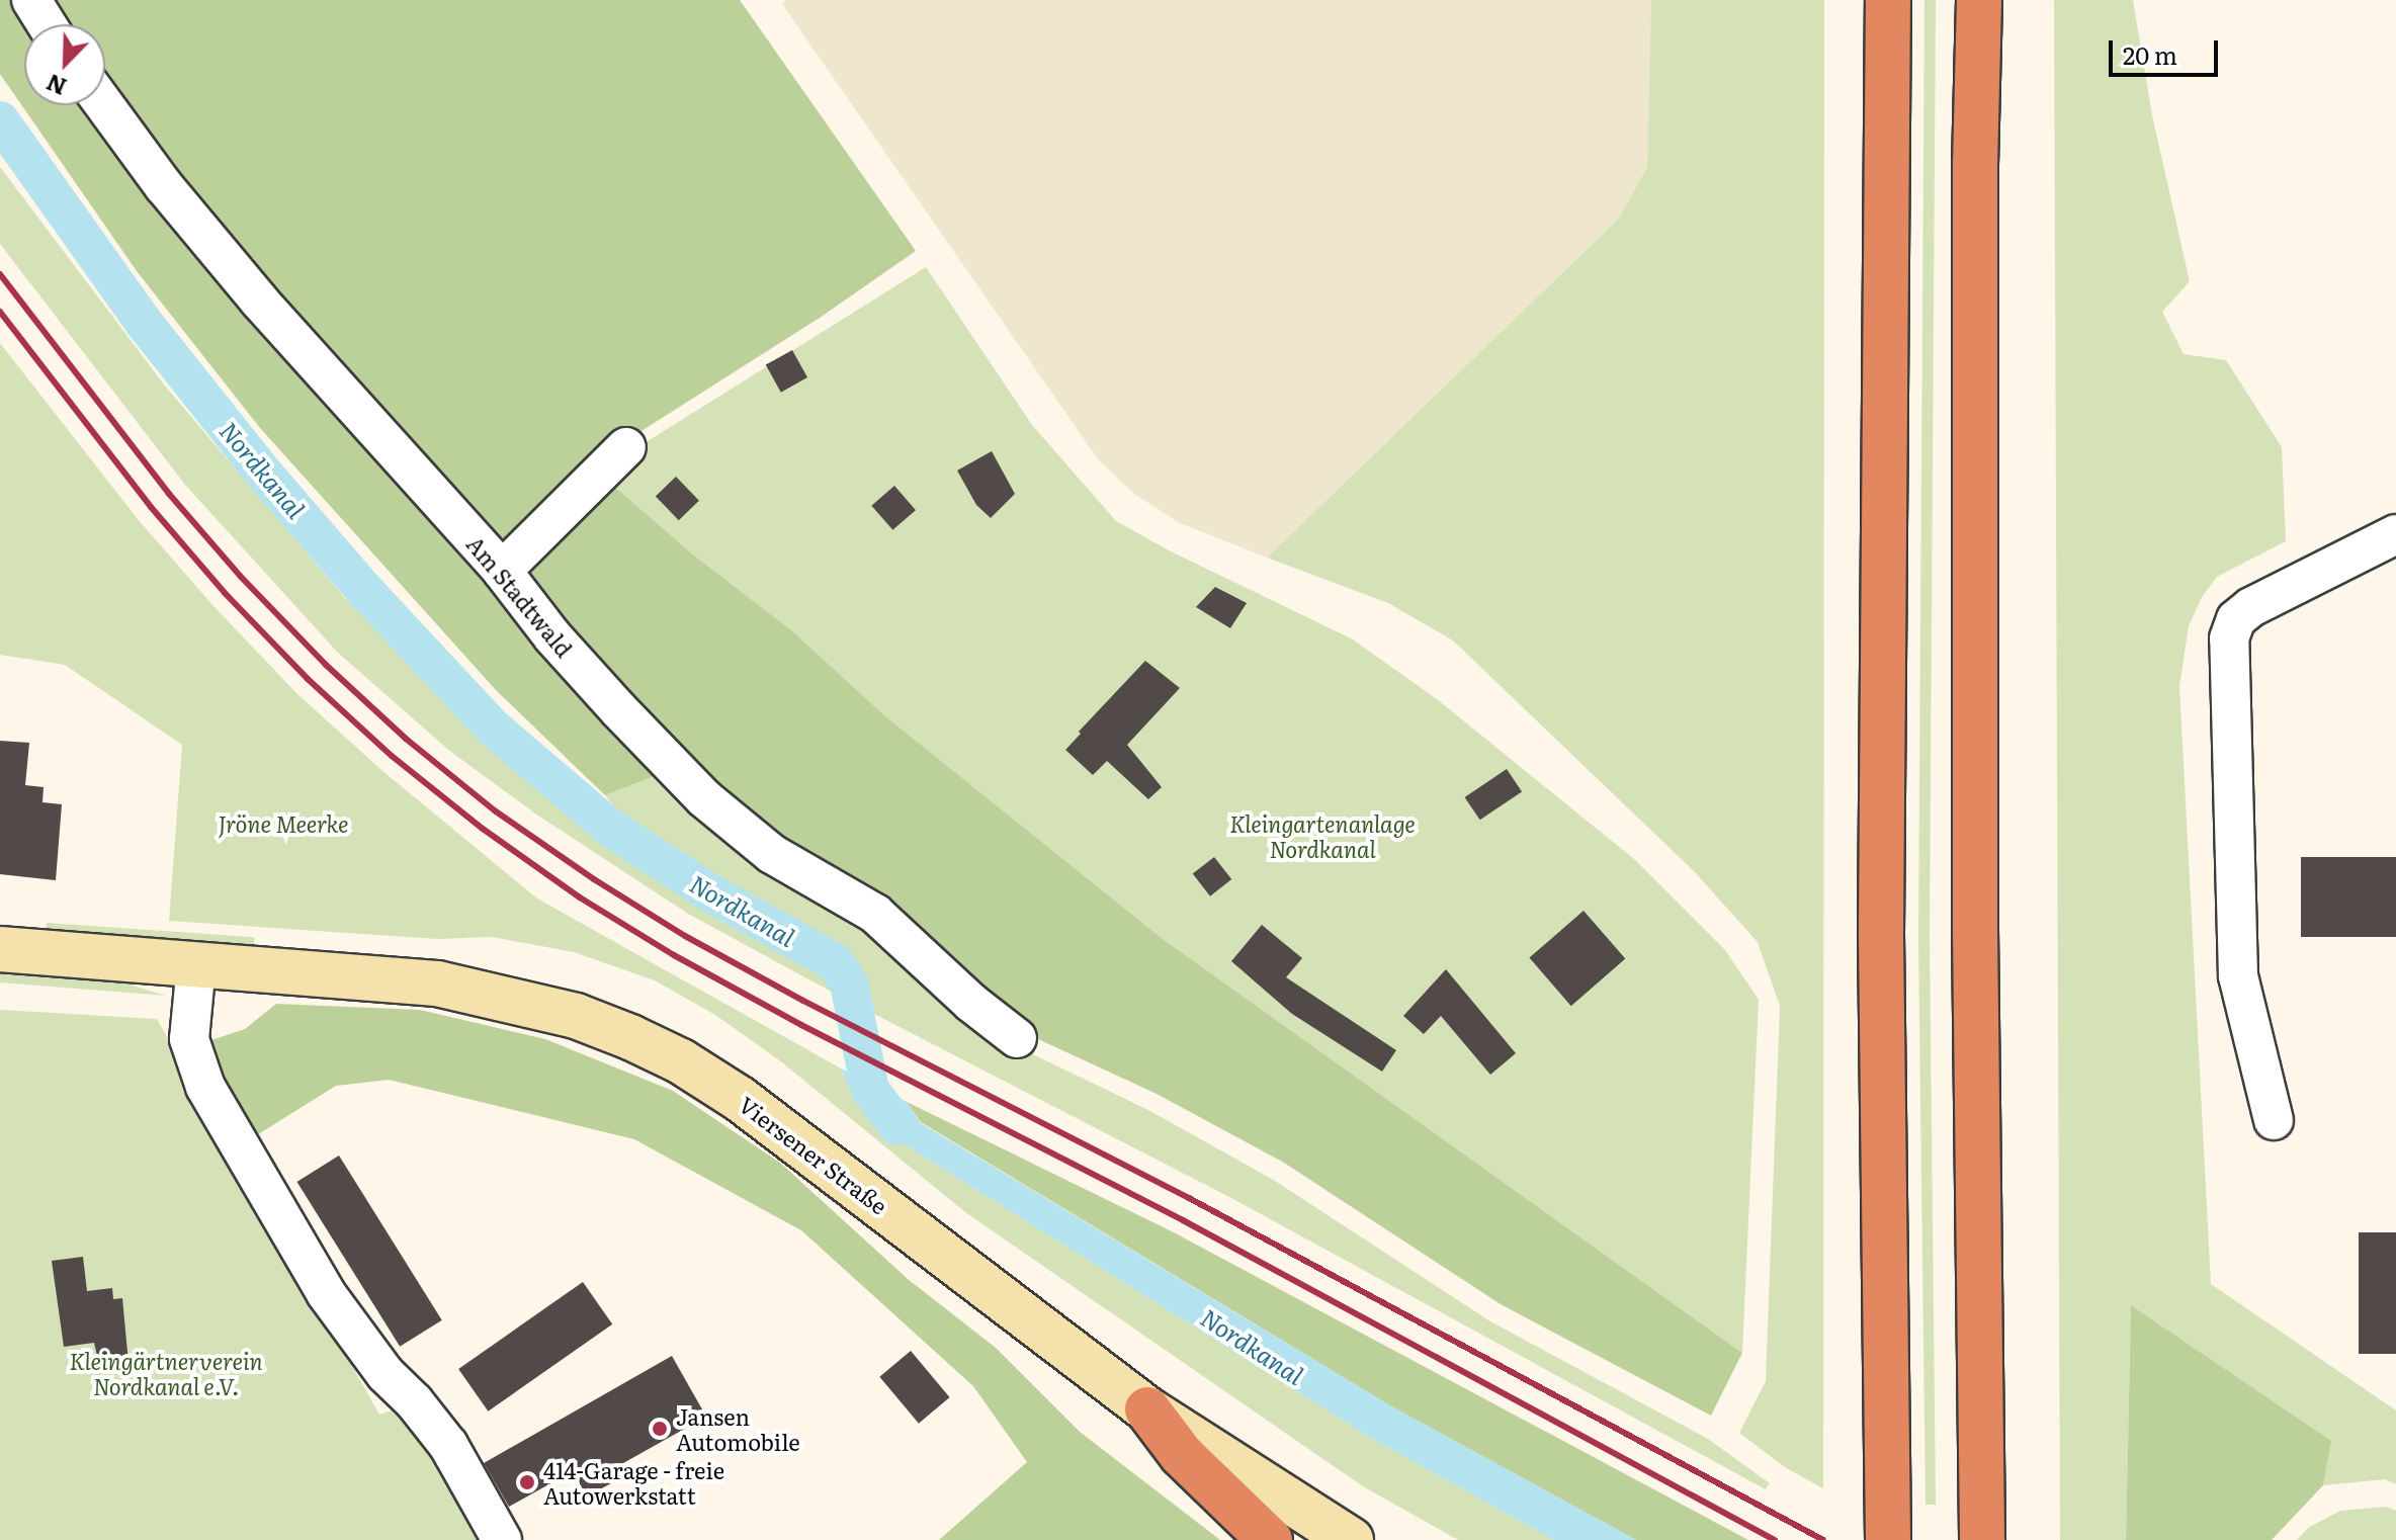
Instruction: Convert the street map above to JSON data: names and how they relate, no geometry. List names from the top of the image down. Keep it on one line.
{"streets":{"main road":["Viersener Straße"],"street":["Am Stadtwald"]},"water":["Nordkanal"],"parks":["Kleingartenanlage Nordkanal","Jröne Meerke","Kleingärtnerverein Nordkanal e.V."],"places":["Jansen Automobile","414-Garage - freie Autowerkstatt"],"scale_bar":"20 m","north":"bottom left"}
